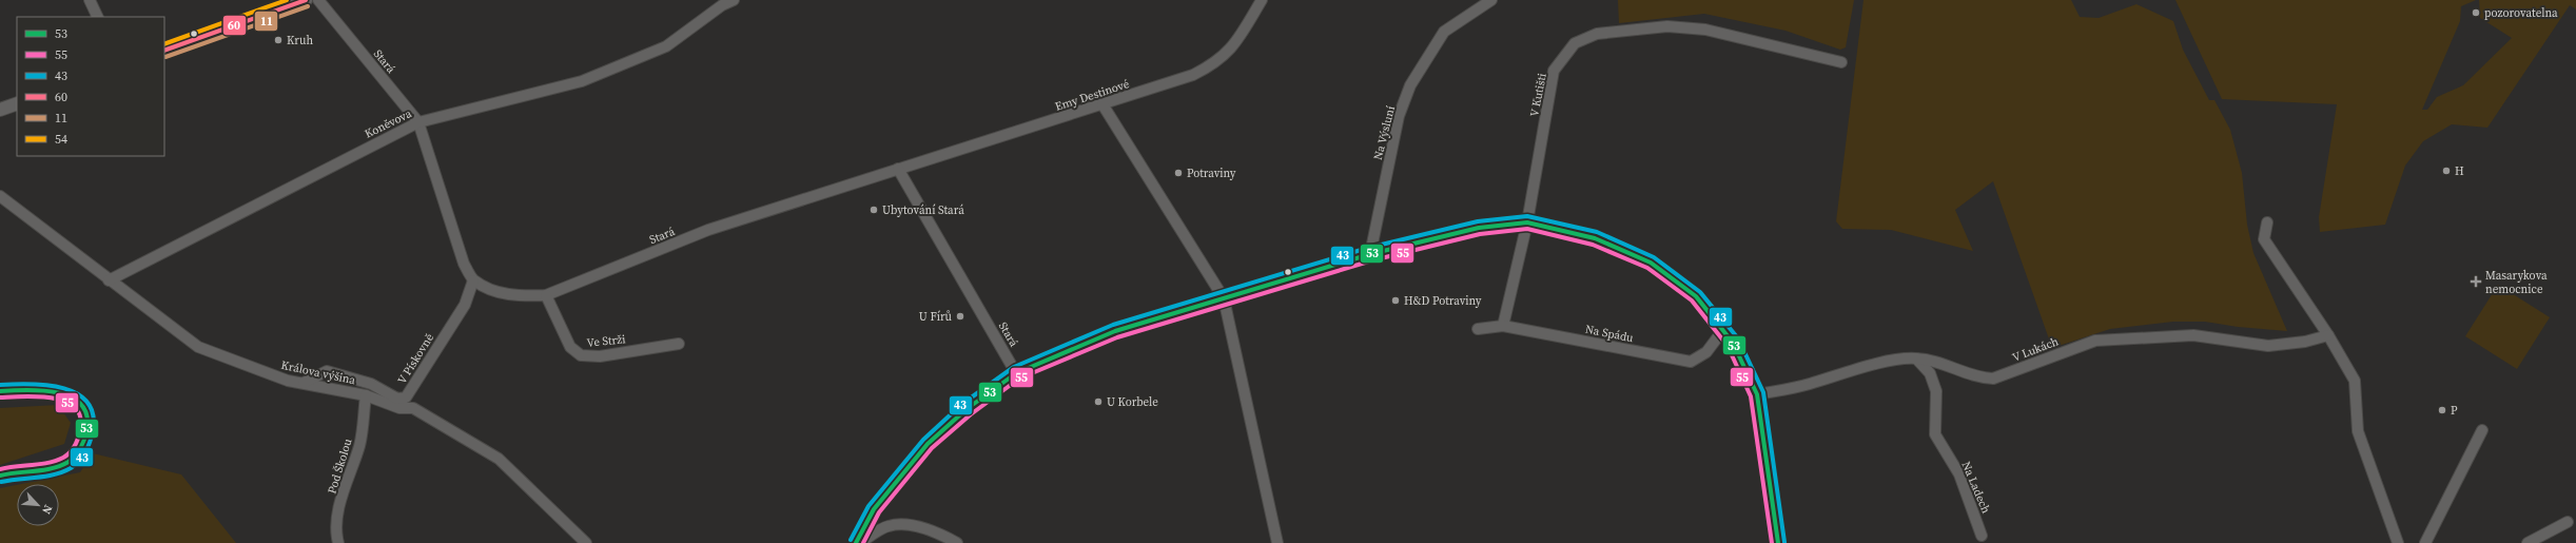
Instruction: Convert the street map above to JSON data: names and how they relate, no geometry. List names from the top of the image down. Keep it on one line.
{"streets":{"street":["Stará","Emy Destinové","V Kutišti","Koněvova","Na Výsluní","Na Spádu","Ve Strži","V Lukách","V Pískovně","Králova výšina","Pod Školou","Na Ladech"]},"crossings":[["Stará","Emy Destinové"],["Stará","Koněvova"],["Stará","Ve Strži"],["Stará","V Pískovně"],["V Kutišti","Na Spádu"],["Koněvova","Králova výšina"],["V Lukách","Na Ladech"],["V Pískovně","Králova výšina"],["Králova výšina","Pod Školou"]],"places":{"other":["pozorovatelna","Kruh","H","Potraviny","Ubytování Stará","H&D Potraviny","U Fírů","U Korbele","P"],"health":["Masarykova nemocnice"]},"lines":["transit line 60","transit line 54","transit line 11","transit line 43","transit line 53","transit line 55"],"legend":["53","55","43","60","11","54"],"north":"bottom right"}
